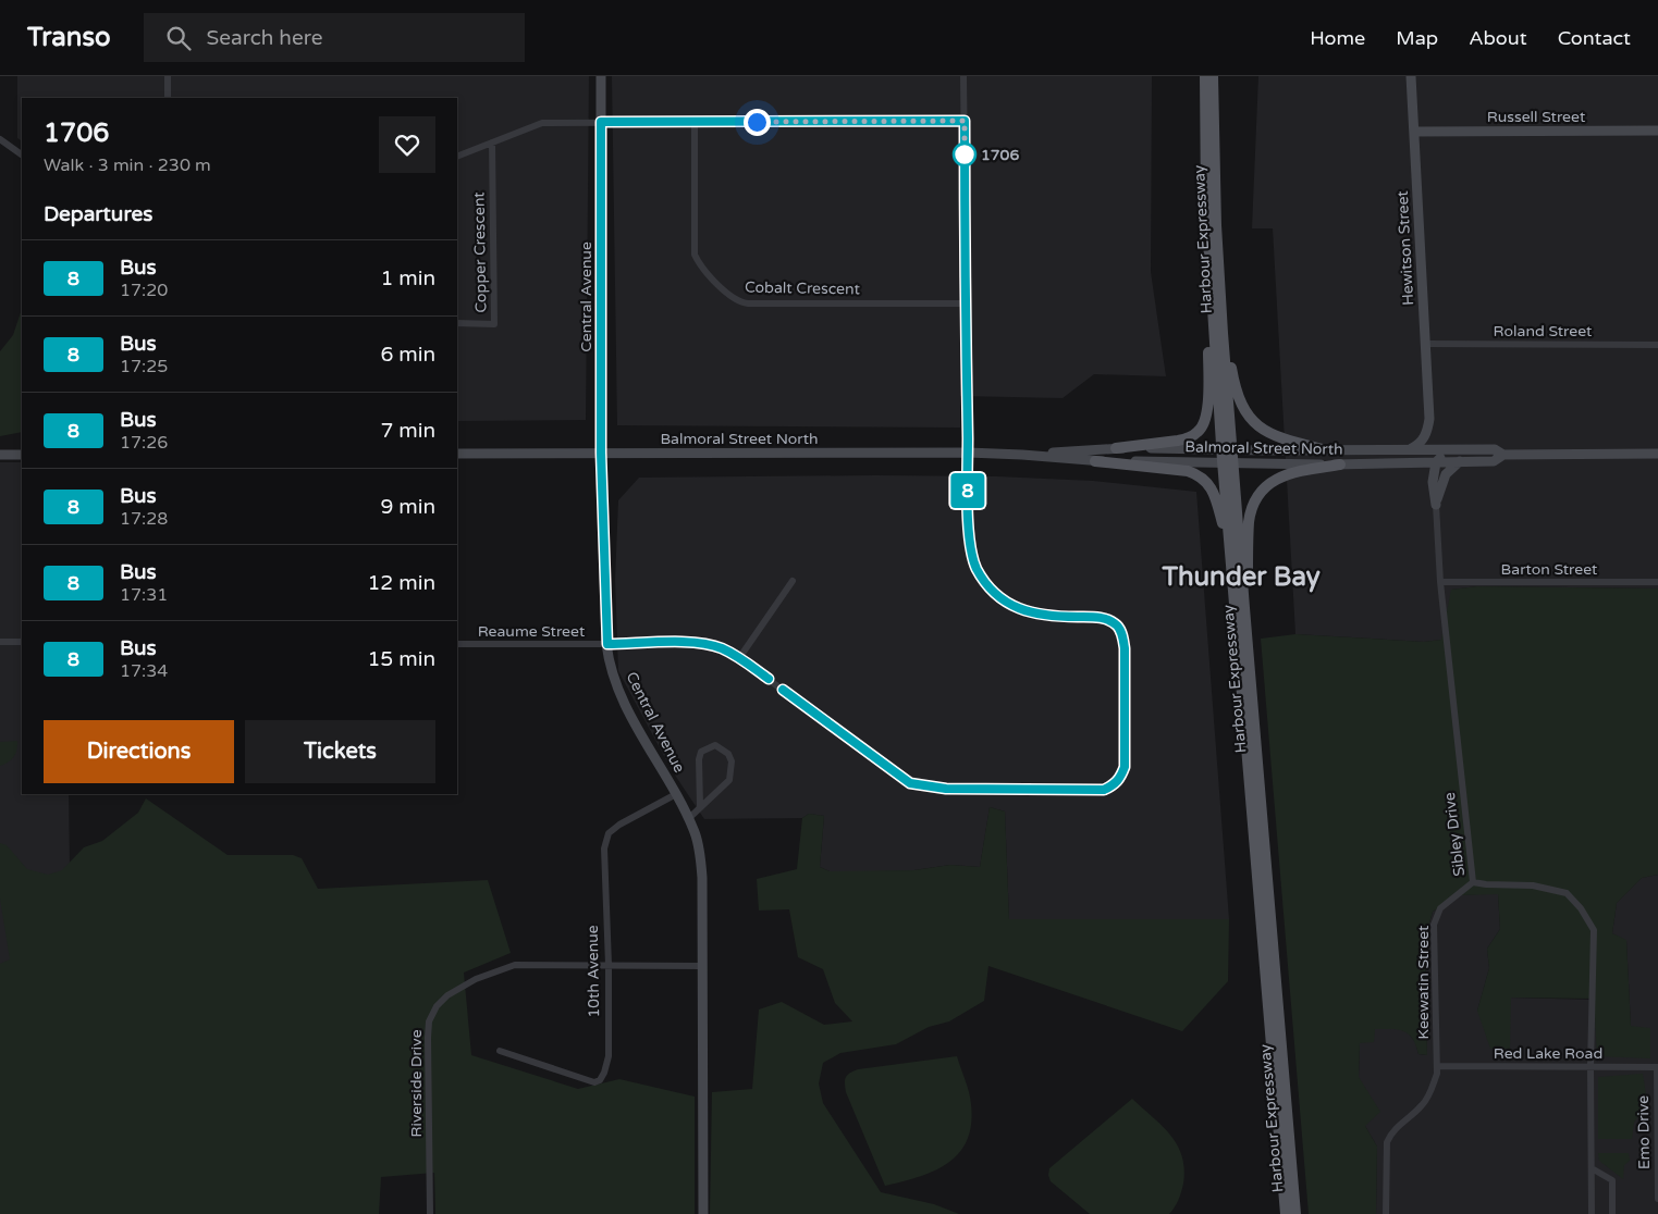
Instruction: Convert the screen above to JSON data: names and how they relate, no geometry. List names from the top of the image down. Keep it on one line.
{"streets":{"main road":["Russell Street","Harbour Expressway","Hewitson Street","Central Avenue","Balmoral Street North"],"street":["Copper Crescent","Cobalt Crescent","Roland Street","Barton Street","Reaume Street","Sibley Drive","10th Avenue","Keewatin Street","Red Lake Road","Riverside Drive","Emo Drive"]},"crossings":[["Russell Street","Hewitson Street"],["Harbour Expressway","Balmoral Street North"],["Hewitson Street","Roland Street"],["Hewitson Street","Balmoral Street North"],["Cobalt Crescent","Reaume Street"],["Central Avenue","Balmoral Street North"],["Central Avenue","Reaume Street"],["Central Avenue","10th Avenue"],["Central Avenue","Riverside Drive"],["Balmoral Street North","Reaume Street"],["Barton Street","Sibley Drive"],["Sibley Drive","Keewatin Street"],["Sibley Drive","Red Lake Road"],["10th Avenue","Riverside Drive"],["Keewatin Street","Red Lake Road"],["Red Lake Road","Emo Drive"]],"districts":["Thunder Bay"],"places":["1706"],"lines":["bus line 8"],"page":{"header":"Transo","search":"Search here","nav":["Home","Map","About","Contact"],"on_map":"8","heading":[["1706","Walk · 3 min · 230 m"],"Departures"],"list":[{"mark":"8","name":"Bus","note":"17:20","value":"1 min"},{"mark":"8","name":"Bus","note":"17:25","value":"6 min"},{"mark":"8","name":"Bus","note":"17:26","value":"7 min"},{"mark":"8","name":"Bus","note":"17:28","value":"9 min"},{"mark":"8","name":"Bus","note":"17:31","value":"12 min"},{"mark":"8","name":"Bus","note":"17:34","value":"15 min"}],"buttons":["Directions","Tickets"]}}
